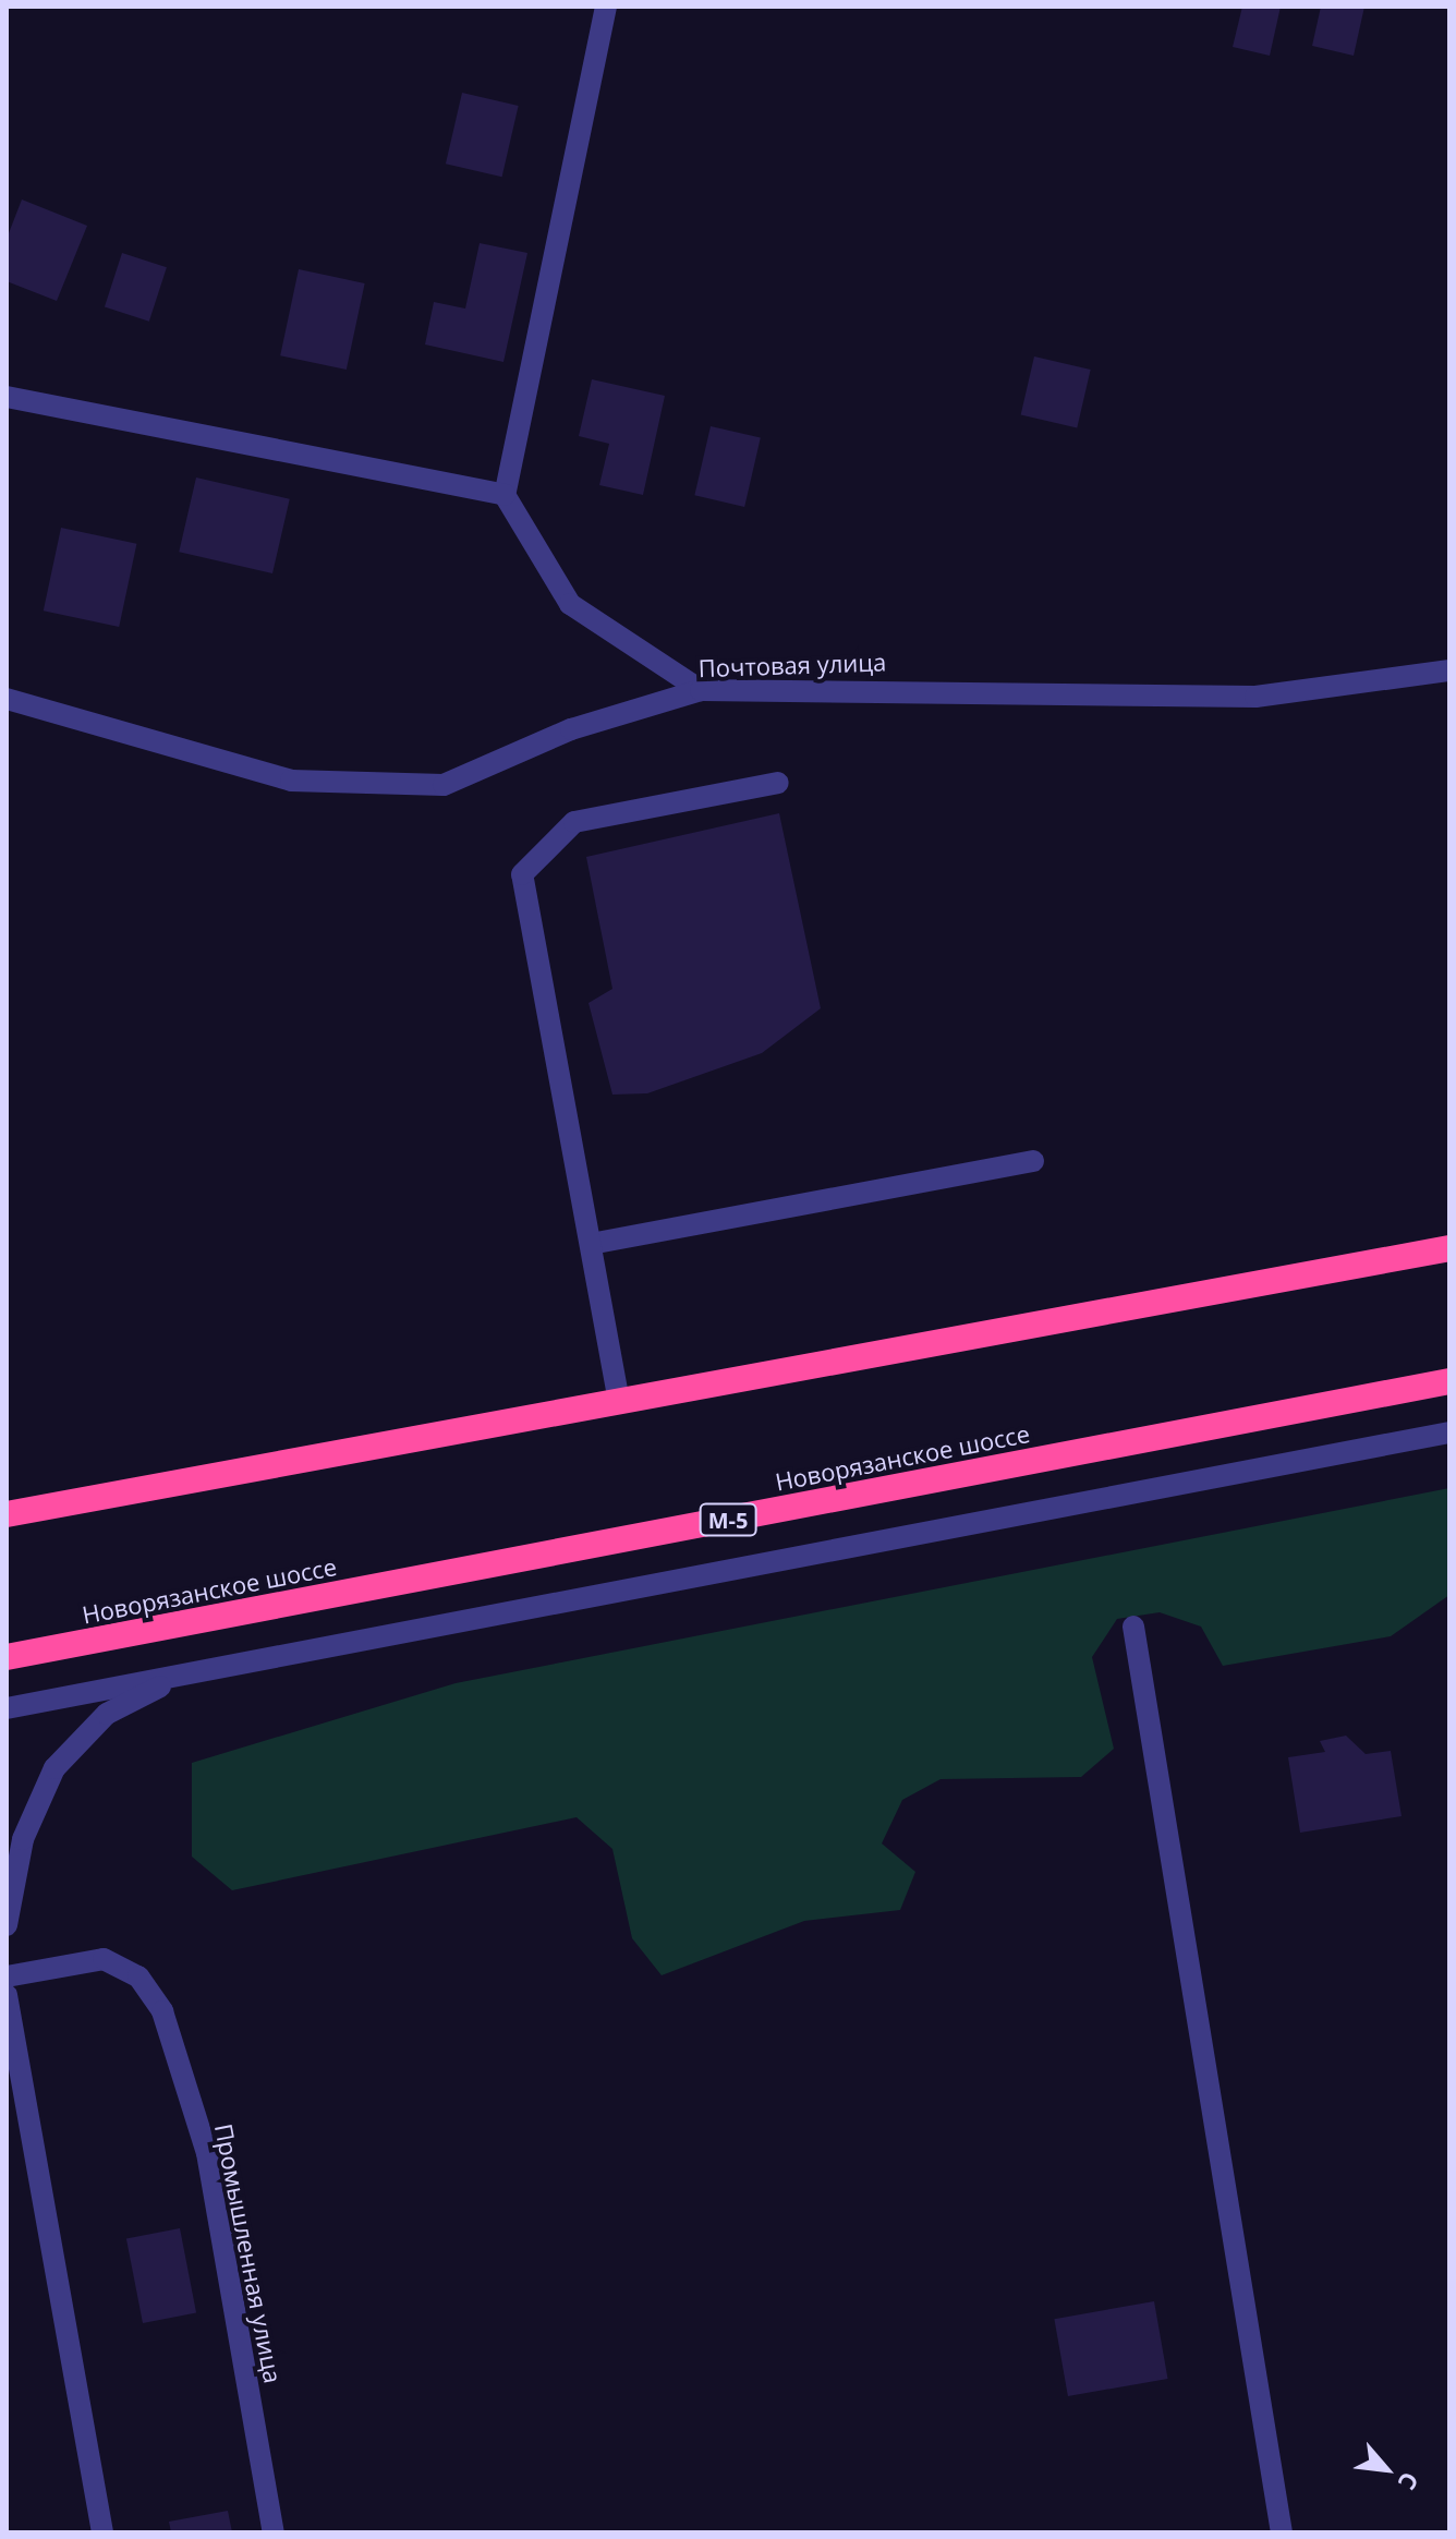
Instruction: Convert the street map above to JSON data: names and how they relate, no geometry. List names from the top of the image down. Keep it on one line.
{"streets":{"highway":["Новорязанское шоссе","М-5"],"street":["Почтовая улица","Промышленная улица"]},"north":"bottom right"}
